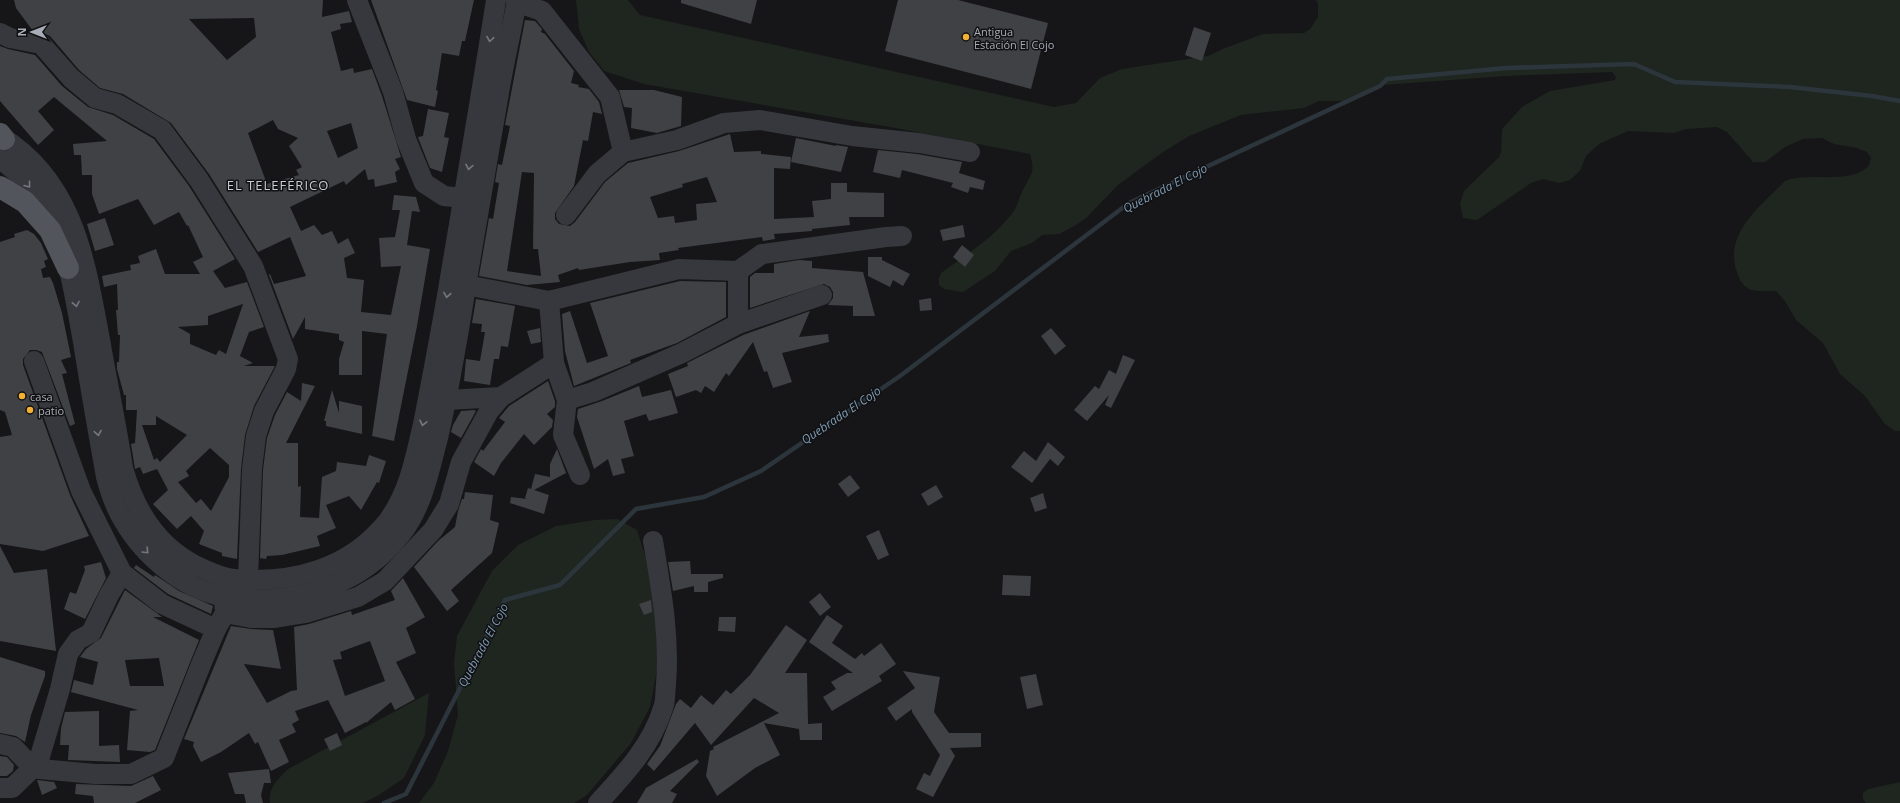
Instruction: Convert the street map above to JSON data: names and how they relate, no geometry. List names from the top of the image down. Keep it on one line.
{"districts":["EL TELEFÉRICO"],"water":["Quebrada El Cojo"],"places":["Antigua Estación El Cojo","casa","patio"],"north":"left"}
